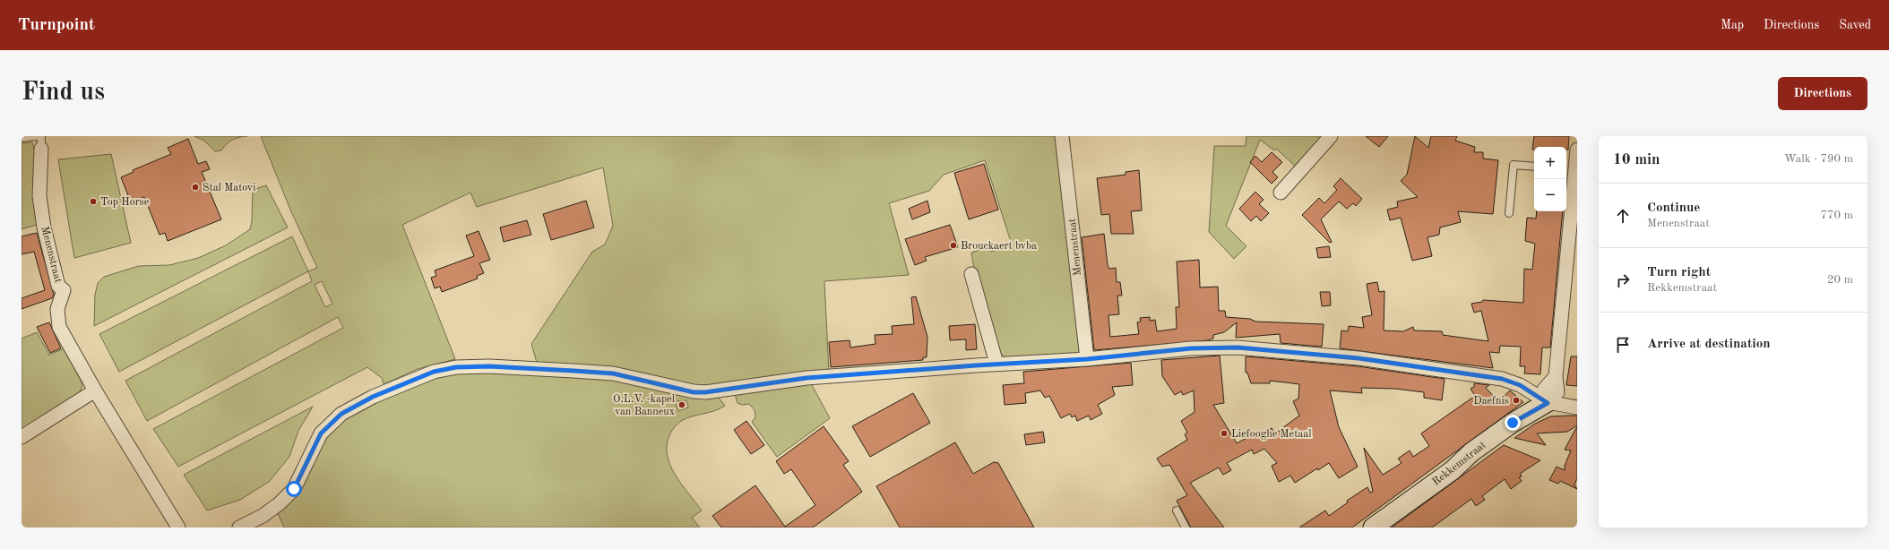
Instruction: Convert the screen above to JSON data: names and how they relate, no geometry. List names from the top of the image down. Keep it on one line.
{"streets":{"street":["Menenstraat","Rekkemstraat"]},"places":["Stal Matovi","Top Horse","Brouckaert bvba","Daefnis","O.L.V. -kapel van Banneux","Liefooghe Metaal"],"page":{"header":"Turnpoint","nav":["Map","Directions","Saved"],"buttons":"Directions","title":"Find us","heading":["10 min","Walk · 790 m"],"map_buttons":["+","−"],"list":[["Continue","Menenstraat","770 m"],["Turn right","Rekkemstraat","20 m"],"Arrive at destination"]}}
